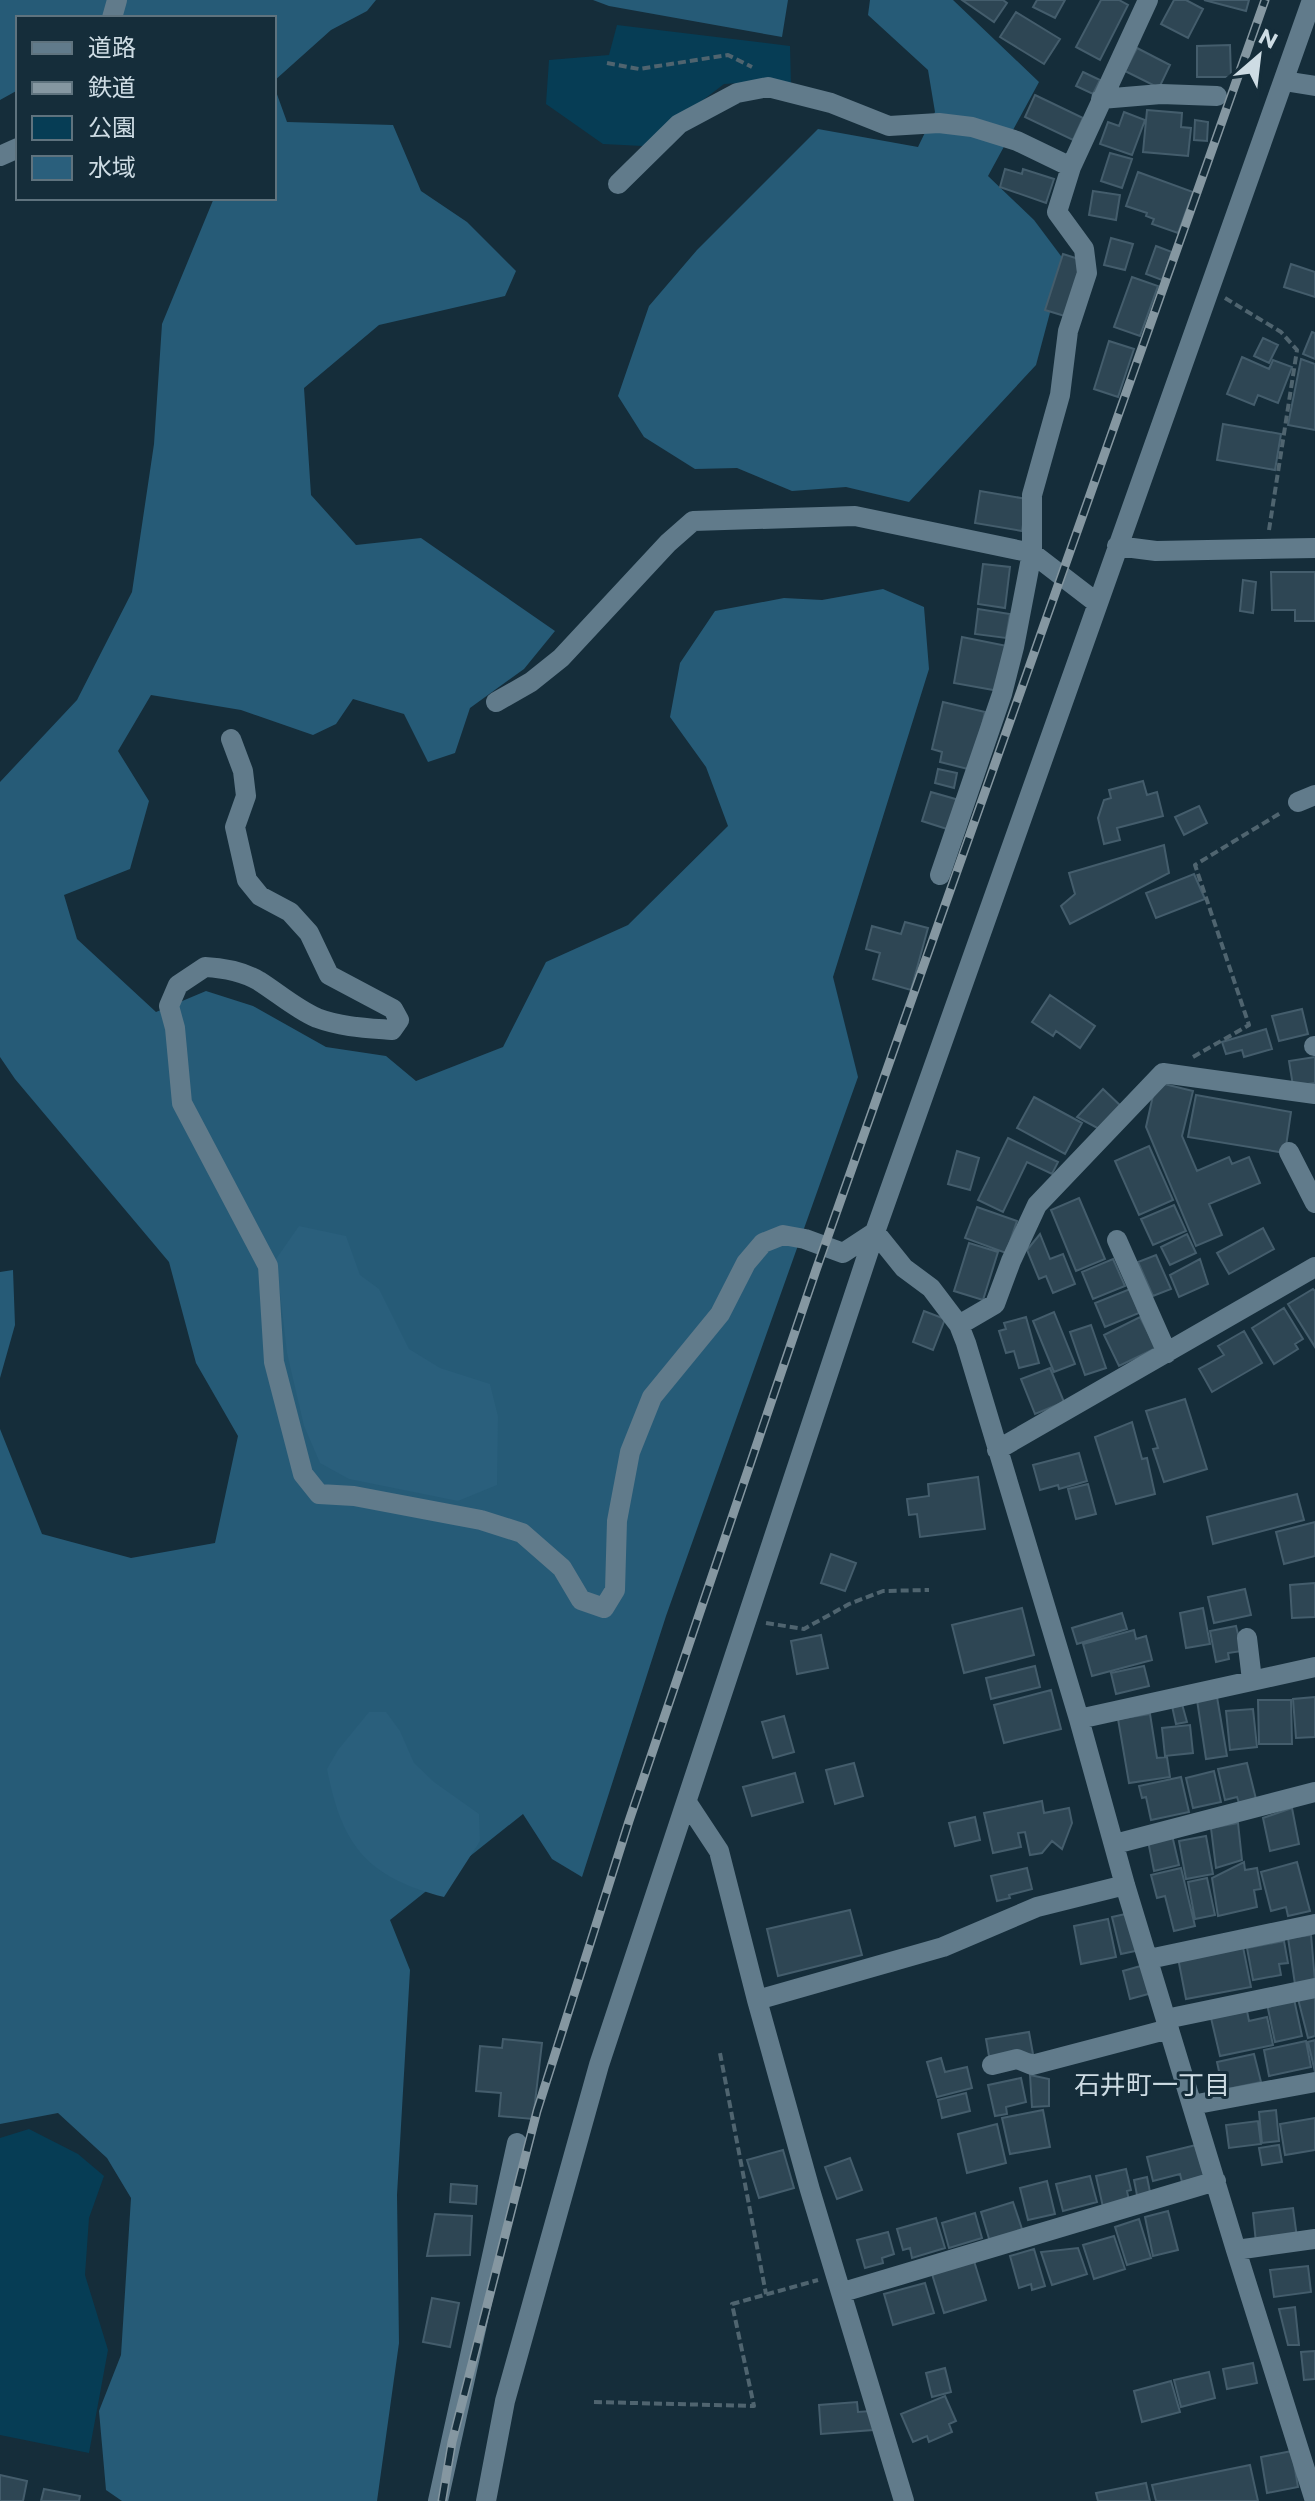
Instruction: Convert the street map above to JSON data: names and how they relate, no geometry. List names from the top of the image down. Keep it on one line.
{"districts":["石井町一丁目"],"legend":["道路","鉄道","公園","水域"],"north":"top right"}
